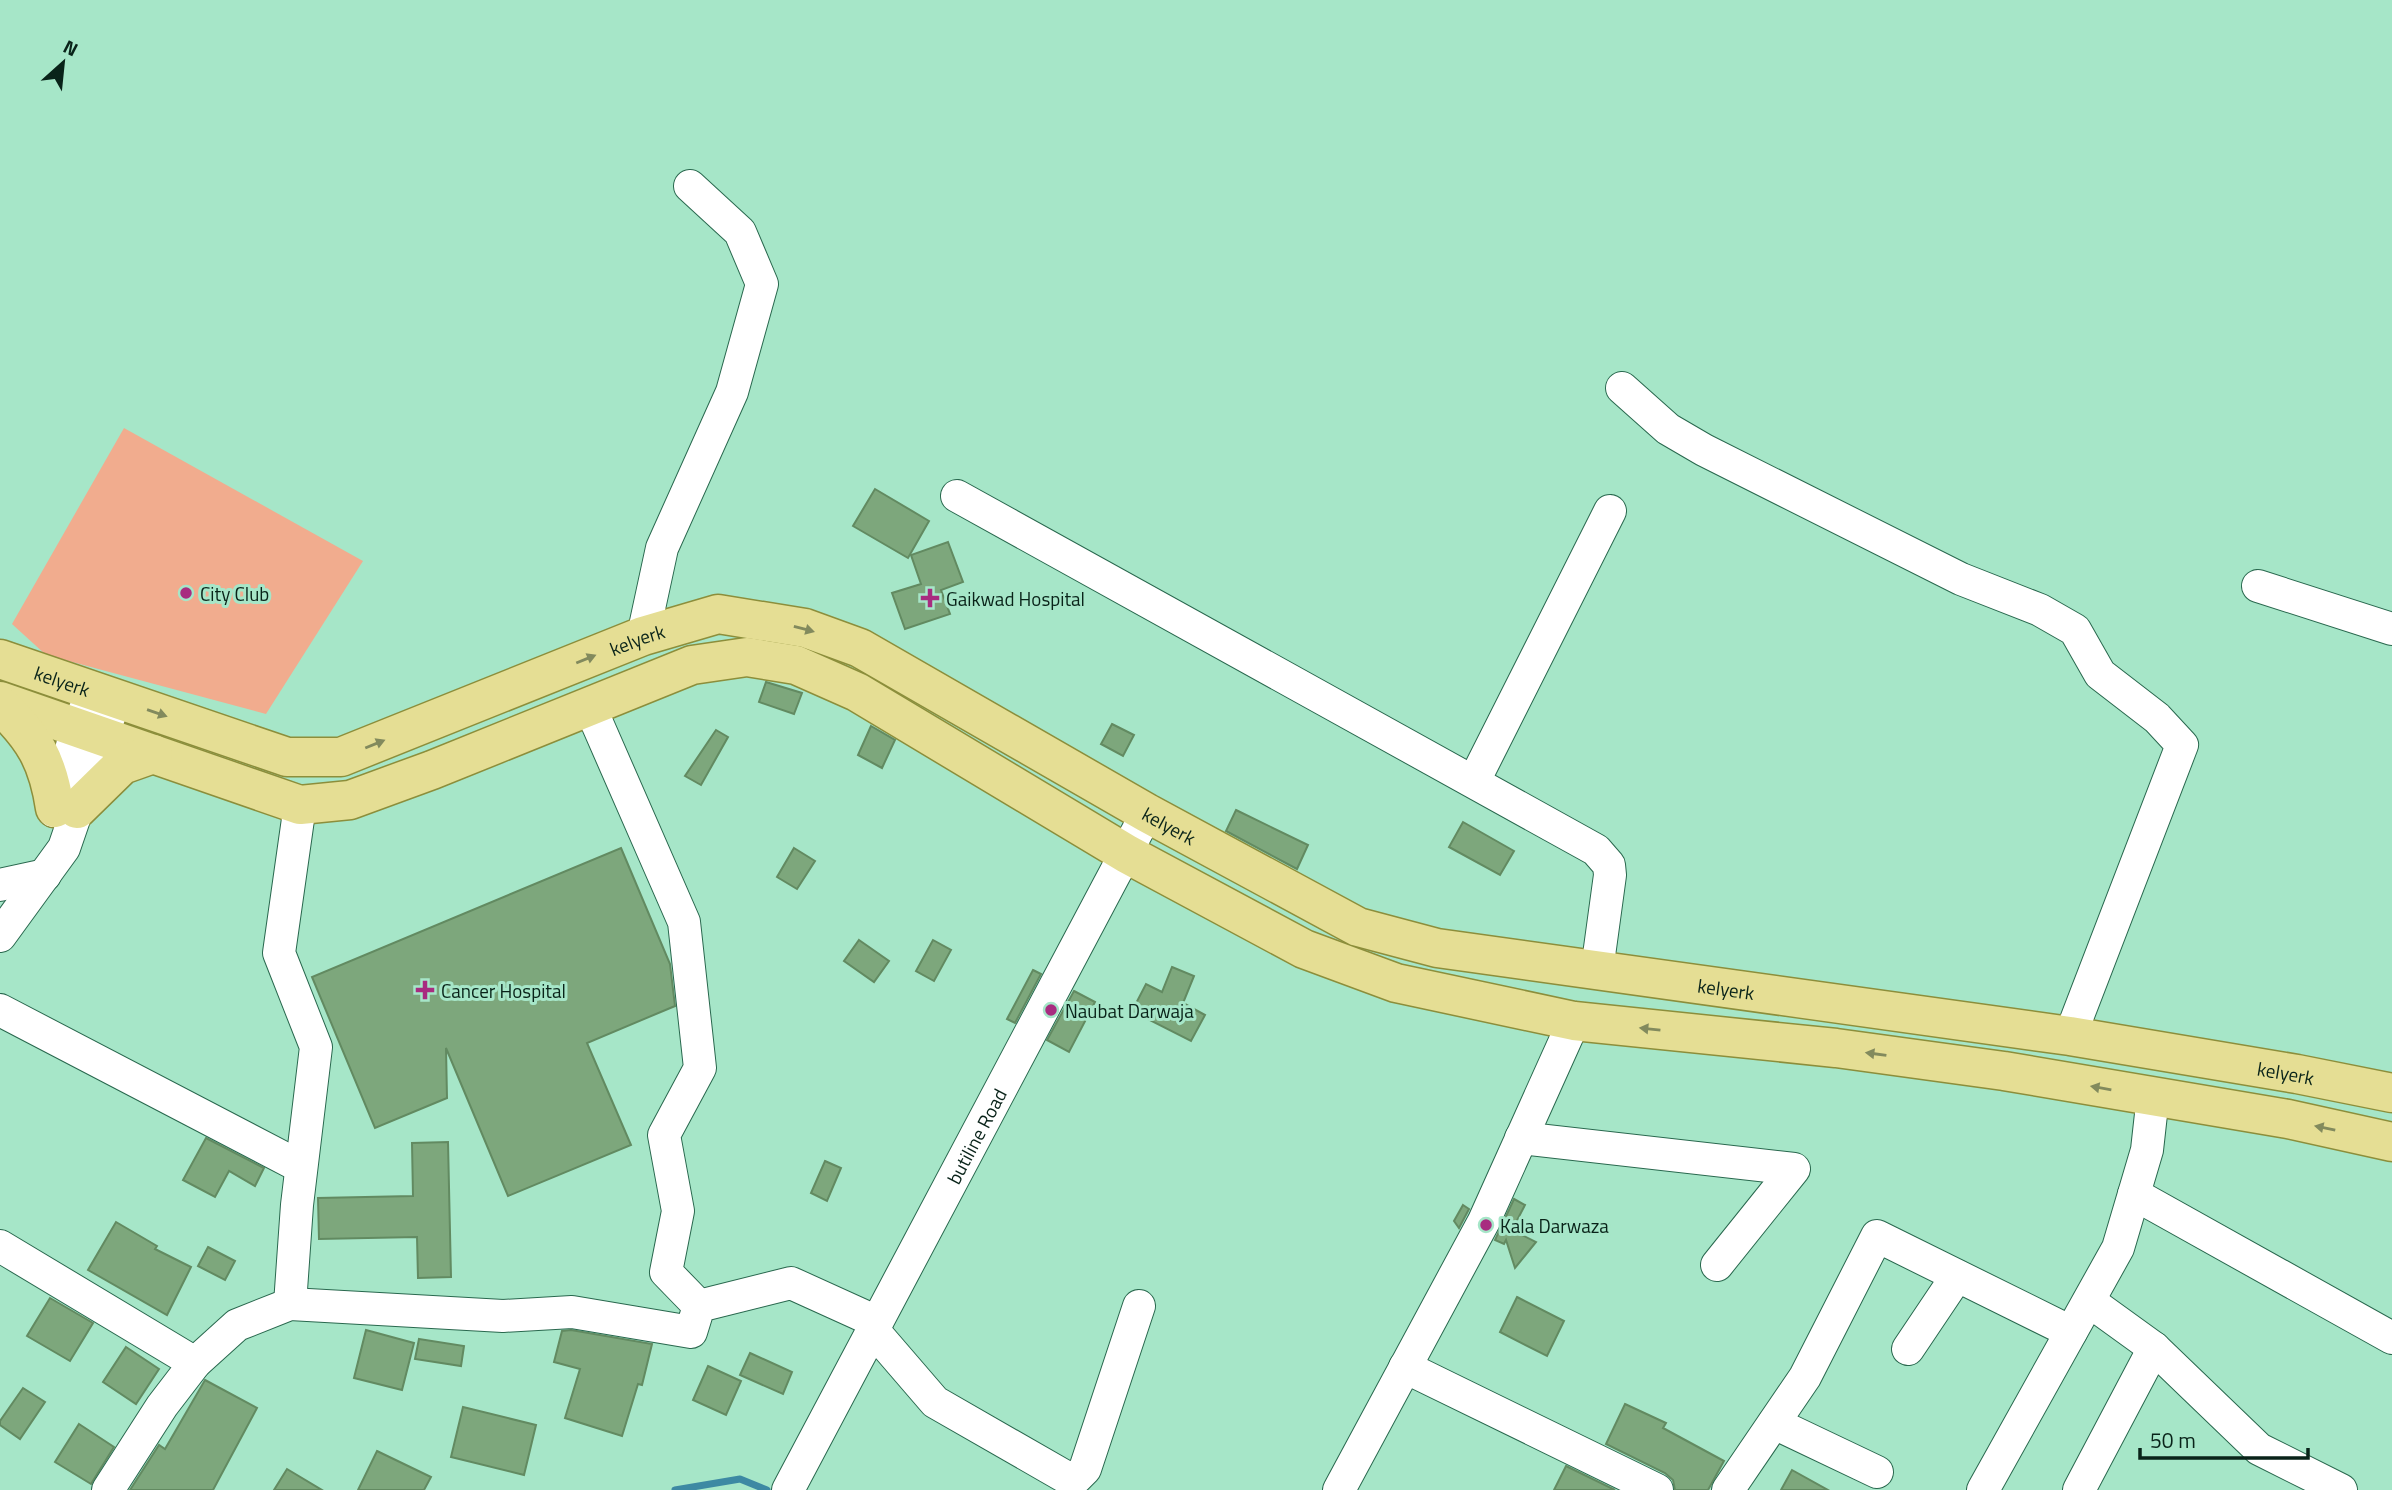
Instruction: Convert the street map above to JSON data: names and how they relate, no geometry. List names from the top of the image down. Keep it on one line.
{"streets":{"main road":["kelyerk"],"street":["butiline Road"]},"crossings":[["kelyerk","butiline Road"]],"places":{"other":["City Club","Naubat Darwaja","Kala Darwaza"],"health":["Gaikwad Hospital","Cancer Hospital"]},"scale_bar":"50 m","north":"top right"}
